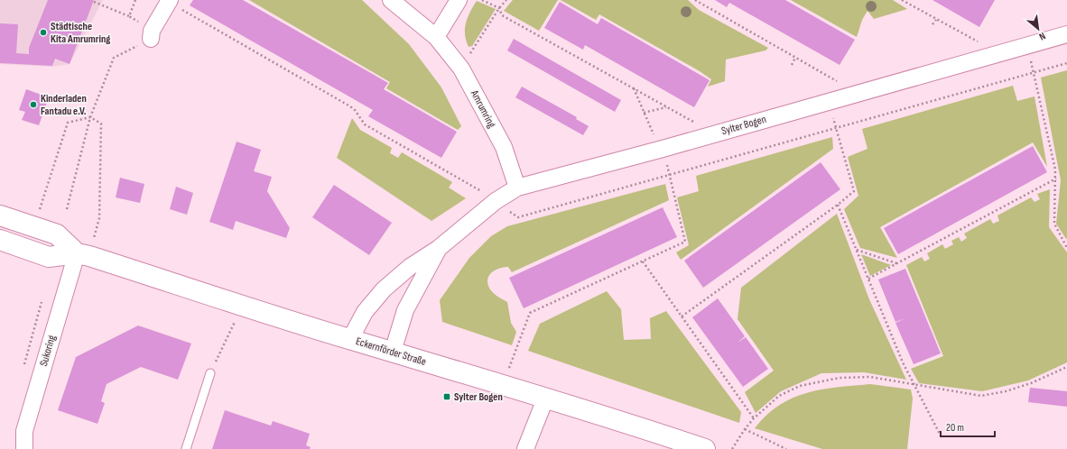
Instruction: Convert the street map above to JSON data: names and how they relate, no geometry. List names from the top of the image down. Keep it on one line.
{"streets":{"street":["Amrumring","Sylter Bogen","Sukoring","Eckernförder Straße"]},"crossings":[["Amrumring","Sylter Bogen"],["Sylter Bogen","Eckernförder Straße"],["Sukoring","Eckernförder Straße"]],"places":{"other":["Städtische Kita Amrumring","Kinderladen Fantadu e.V."],"transit":["Sylter Bogen"]},"scale_bar":"20 m","north":"bottom right"}
